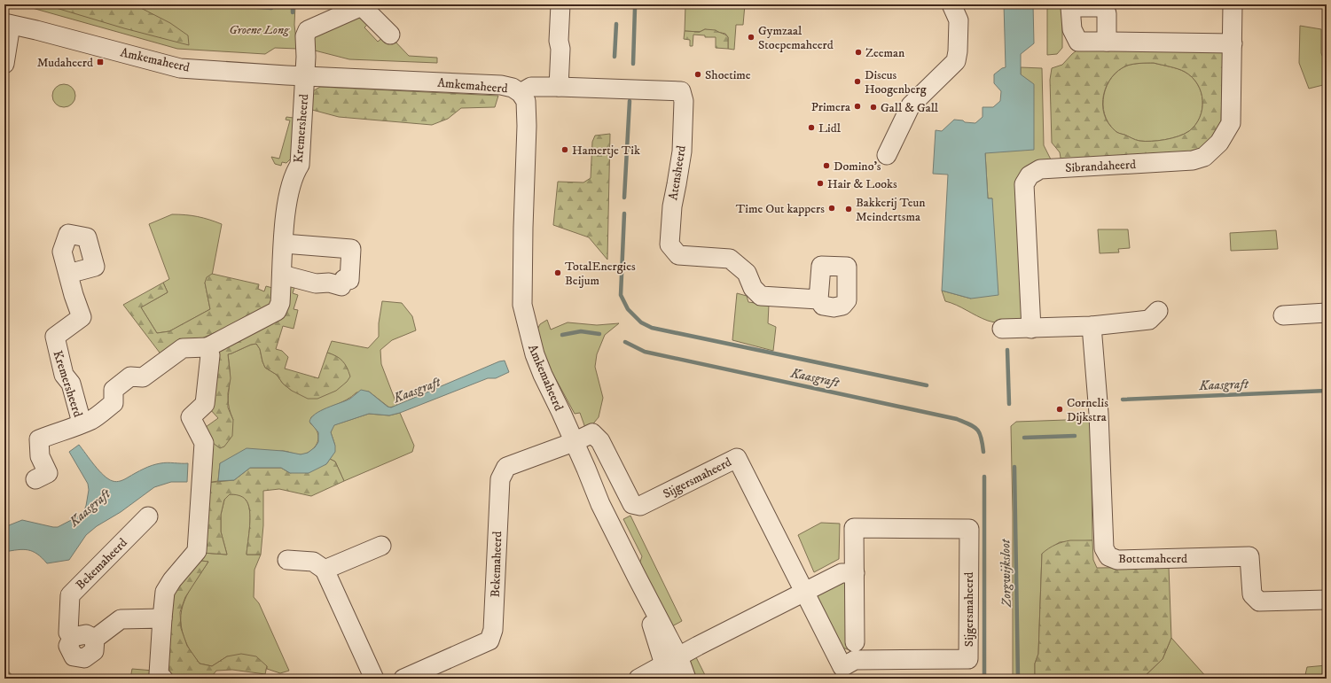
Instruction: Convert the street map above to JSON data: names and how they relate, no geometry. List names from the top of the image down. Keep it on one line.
{"streets":{"street":["Amkemaheerd","Kremersheerd","Sibrandaheerd","Atensheerd","Sijgersmaheerd","Bottemaheerd","Bekemaheerd"]},"crossings":[["Amkemaheerd","Kremersheerd"],["Amkemaheerd","Atensheerd"],["Amkemaheerd","Sijgersmaheerd"],["Amkemaheerd","Bekemaheerd"],["Sijgersmaheerd","Bekemaheerd"]],"water":["Kaasgraft","Zorgwijksloot"],"parks":["Groene Long"],"places":{"other":["Gymzaal Stoepemaheerd","Zeeman","Shoetime","Discus Hoogenberg","Primera","Gall & Gall","Lidl","Hamertje Tik","Domino's","Hair & Looks","Time Out kappers","Bakkerij Teun Meindertsma","TotalEnergies Beijum","Cornelis Dijkstra"],"transit":["Mudaheerd"]}}
